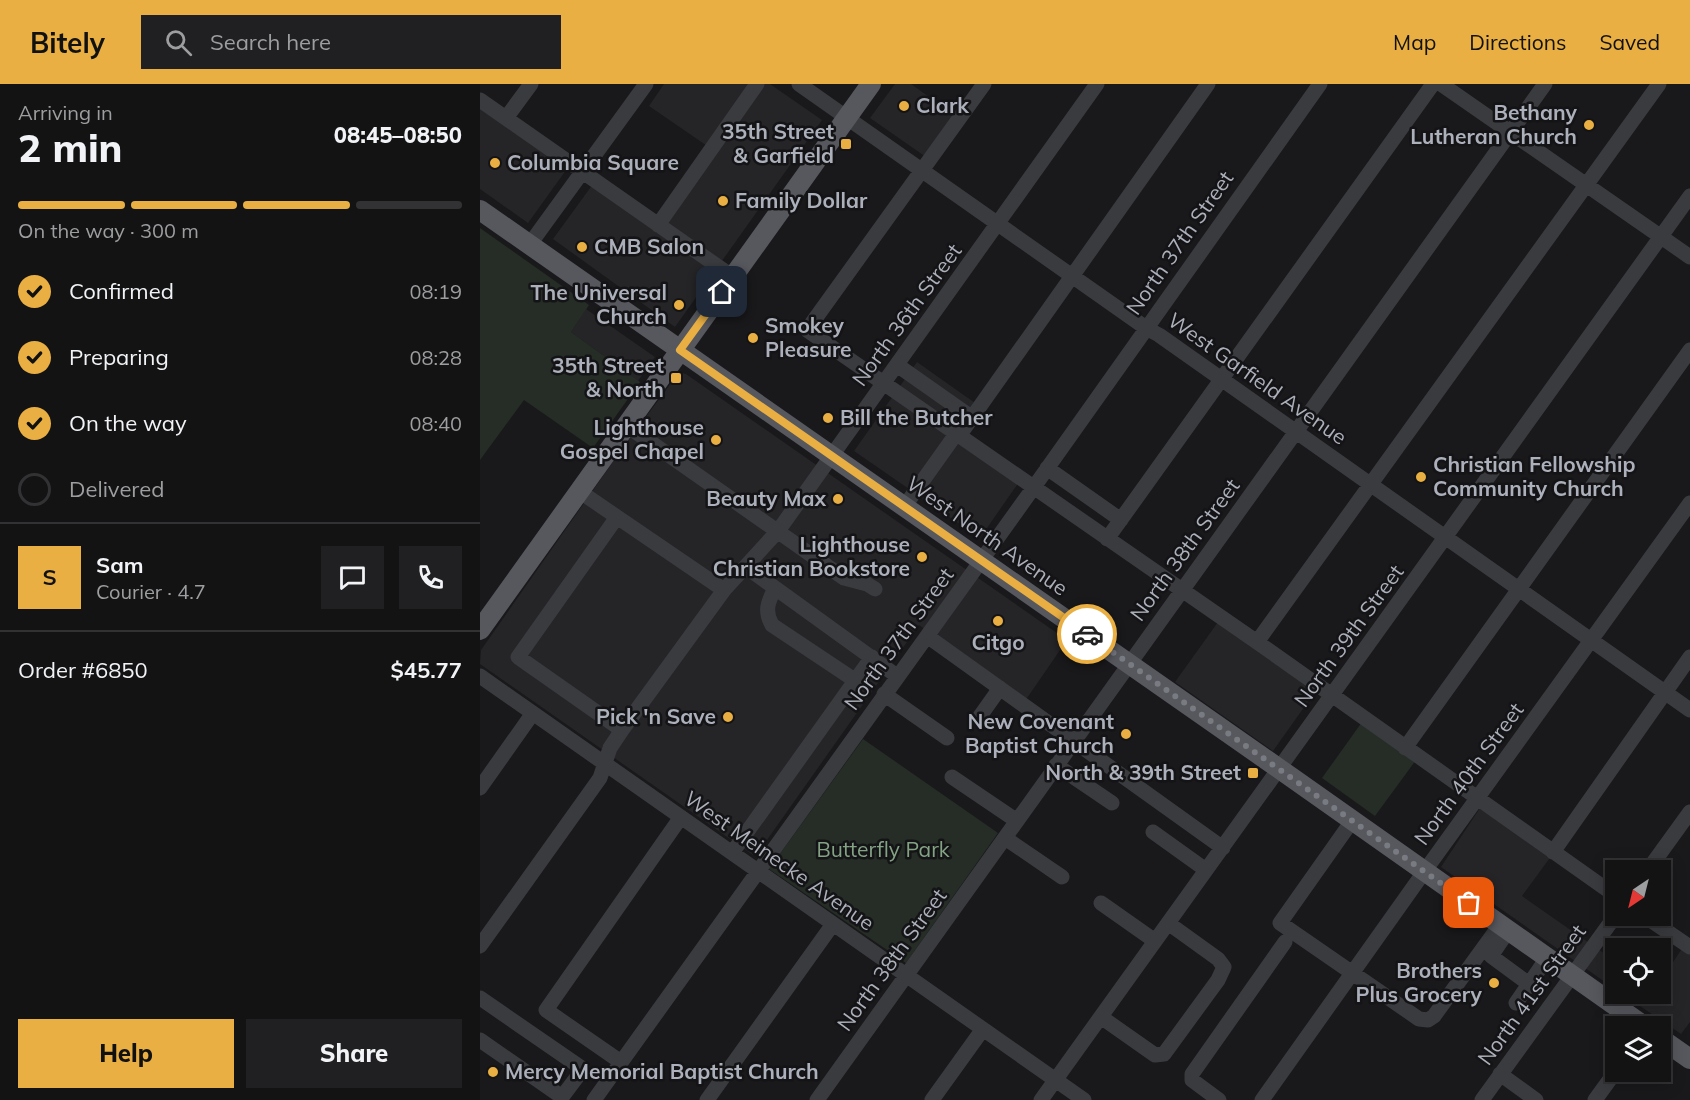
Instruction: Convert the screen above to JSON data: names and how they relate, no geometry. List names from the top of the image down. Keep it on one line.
{"streets":{"main road":["West North Avenue"],"street":["North 37th Street","North 36th Street","West Garfield Avenue","North 38th Street","North 39th Street","North 40th Street","West Meinecke Avenue","North 41st Street"]},"crossings":[["North 37th Street","West Garfield Avenue"],["North 37th Street","West North Avenue"],["North 37th Street","West Meinecke Avenue"],["North 36th Street","West Garfield Avenue"],["North 36th Street","West North Avenue"],["North 36th Street","West Meinecke Avenue"],["West Garfield Avenue","North 38th Street"],["West Garfield Avenue","North 39th Street"],["West Garfield Avenue","North 40th Street"],["West North Avenue","North 38th Street"],["West North Avenue","North 39th Street"],["West North Avenue","North 40th Street"],["West North Avenue","North 41st Street"],["North 38th Street","West Meinecke Avenue"],["North 39th Street","West Meinecke Avenue"]],"parks":["Butterfly Park"],"places":{"other":["Clark","Bethany Lutheran Church","Columbia Square","Family Dollar","CMB Salon","The Universal Church","Smokey Pleasure","Bill the Butcher","Lighthouse Gospel Chapel","Christian Fellowship Community Church","Beauty Max","Lighthouse Christian Bookstore","Citgo","Pick 'n Save","New Covenant Baptist Church","Brothers Plus Grocery","Mercy Memorial Baptist Church"],"transit":["35th Street & Garfield","35th Street & North","North & 39th Street"]},"north":"bottom left","page":{"header":"Bitely","search":"Search here","nav":["Map","Directions","Saved"],"heading":["2 min","Arriving in","08:45–08:50"],"panel":["Sam","Courier · 4.7","Order #6850","$45.77"],"bar":"On the way · 300 m","list":[["Confirmed","08:19"],["Preparing","08:28"],["On the way","08:40"],"Delivered"],"round":"S","buttons":["Help","Share"]}}
